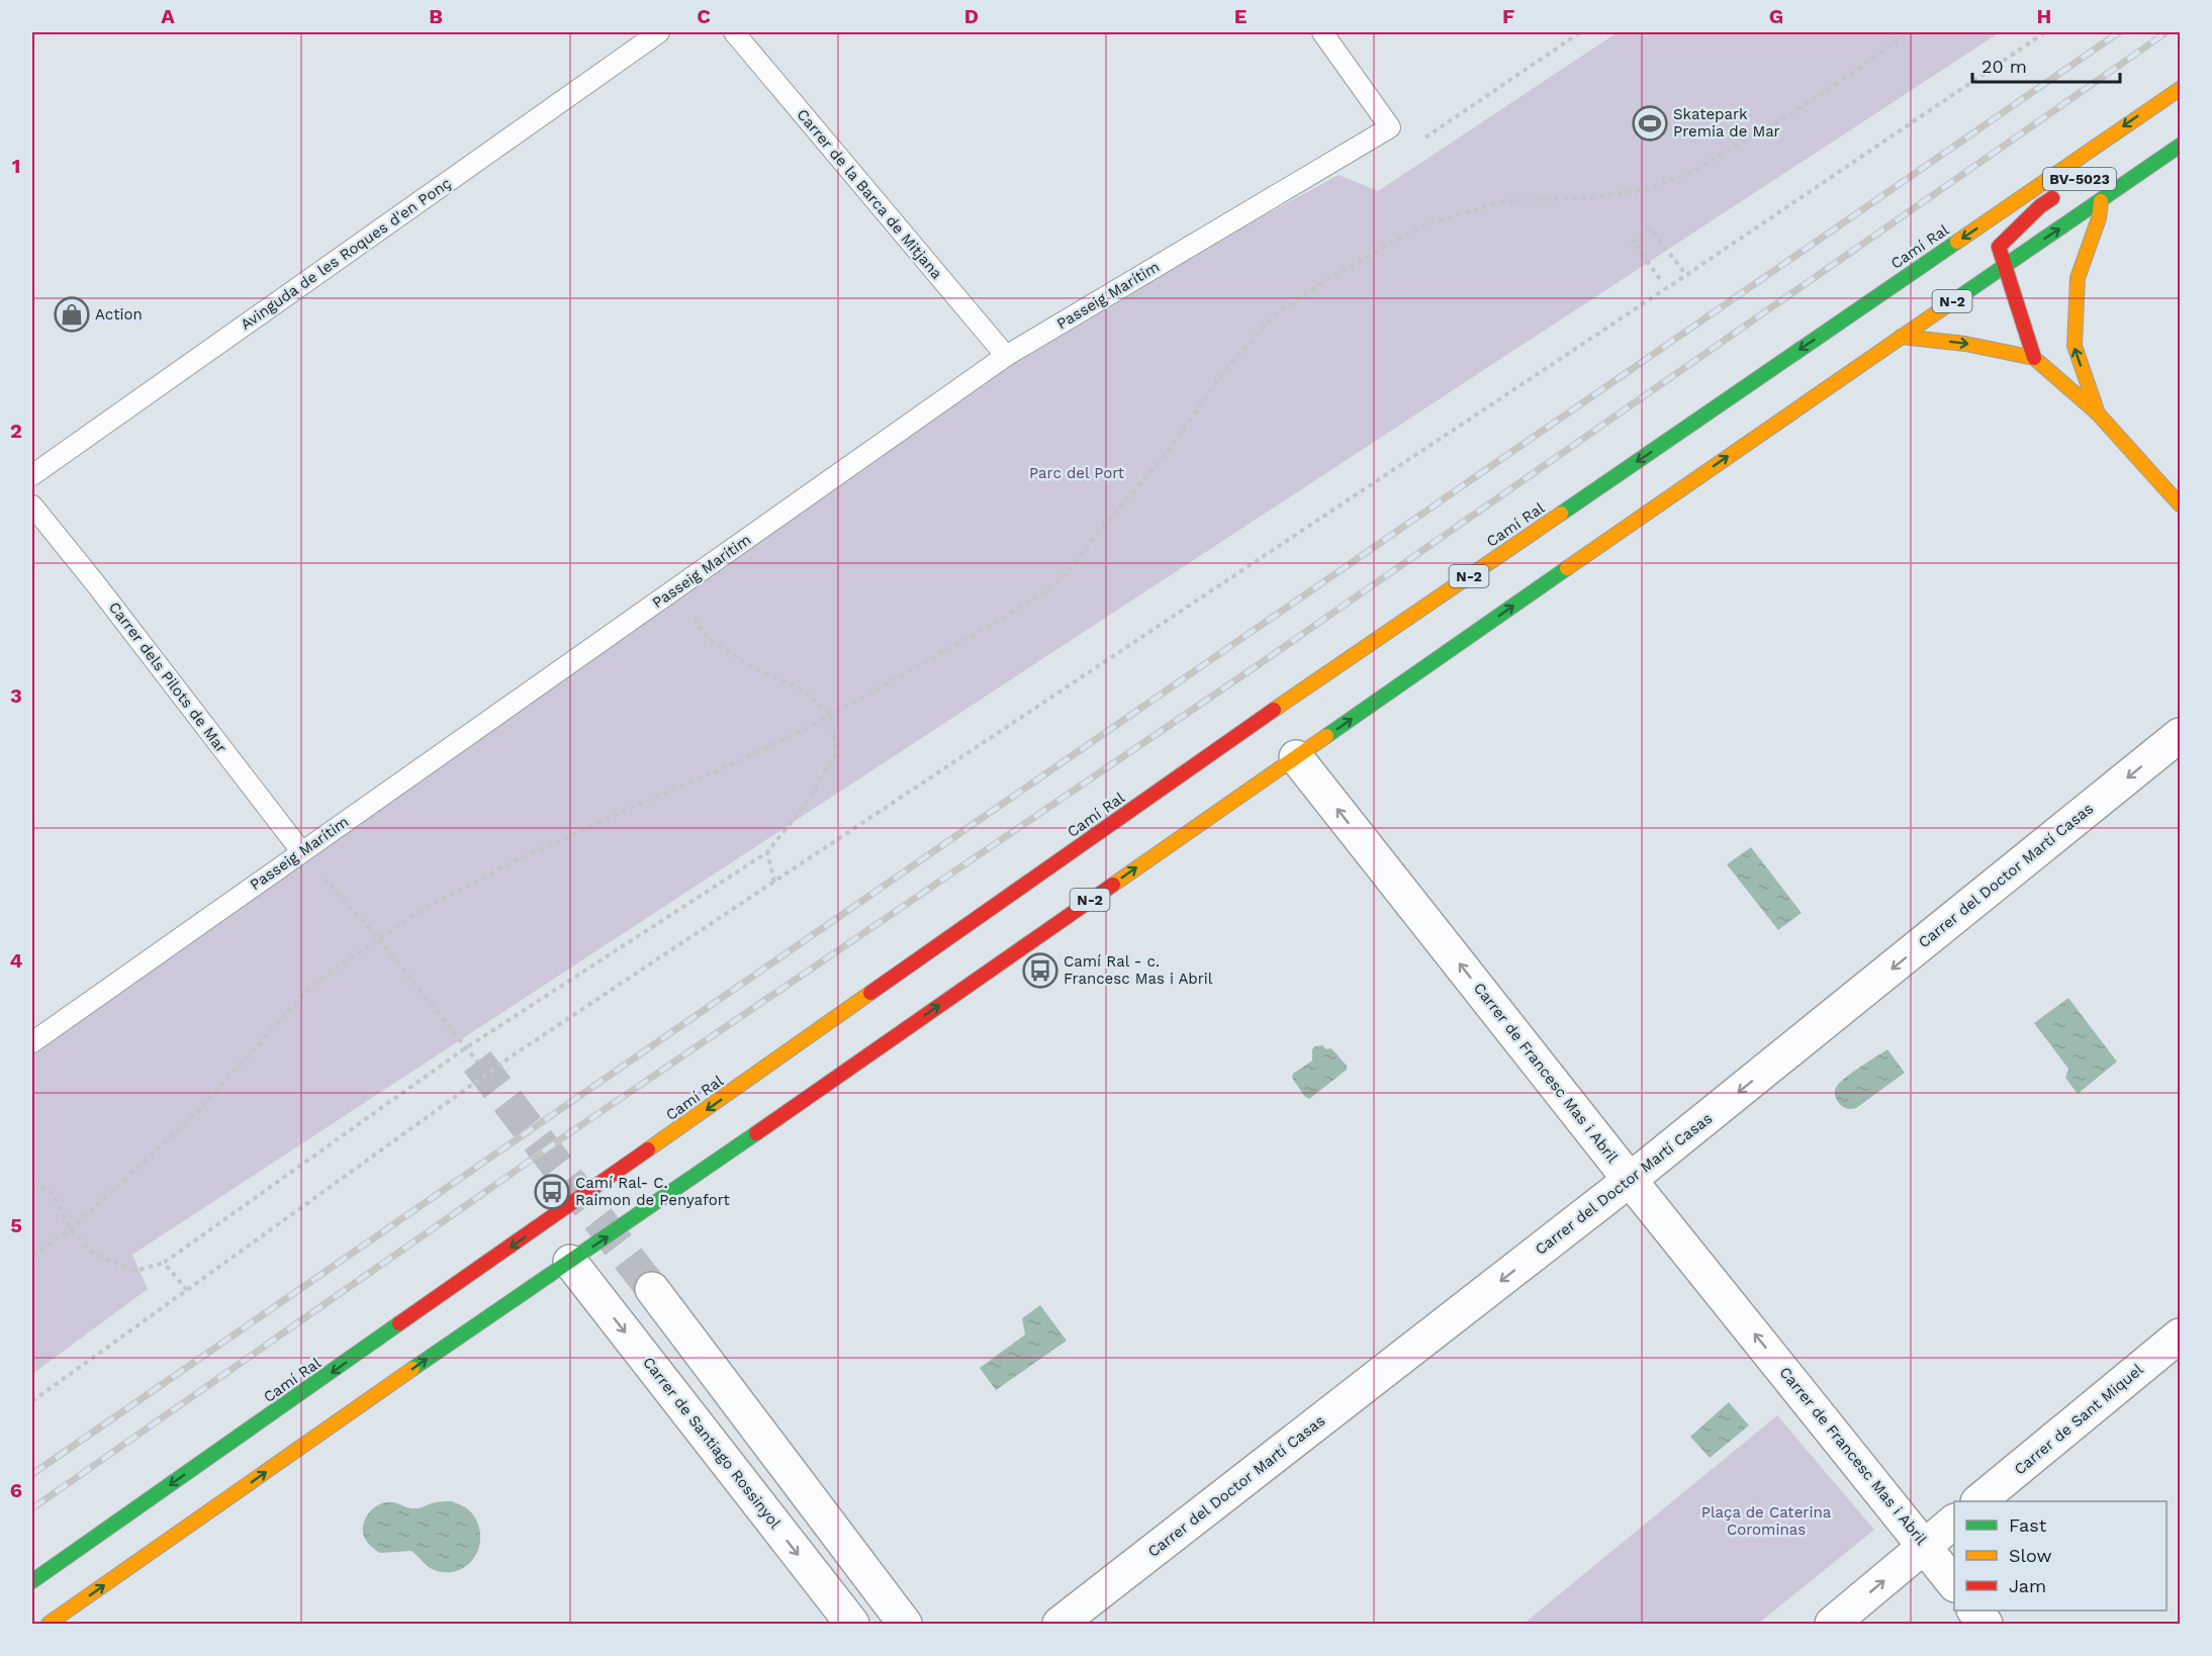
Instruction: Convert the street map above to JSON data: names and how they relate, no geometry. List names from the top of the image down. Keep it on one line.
{"streets":{"main road":["BV-5023","Camí Ral","N-2"],"street":["Carrer del Doctor Martí Casas","Carrer de Francesc Mas i Abril","Carrer de Sant Miquel","Carrer de Santiago Rossinyol"],"lane":["Carrer de la Barca de Mitjana","Avinguda de les Roques d'en Ponç","Passeig Marítim","Carrer dels Pilots de Mar"]},"crossings":[["BV-5023","N-2"],["Carrer de la Barca de Mitjana","Passeig Marítim"],["Passeig Marítim","Carrer dels Pilots de Mar"],["N-2","Carrer de Francesc Mas i Abril"],["N-2","Carrer de Santiago Rossinyol"],["Carrer del Doctor Martí Casas","Carrer de Francesc Mas i Abril"]],"one_way":["Carrer del Doctor Martí Casas","Carrer de Francesc Mas i Abril"],"parks":["Parc del Port","Plaça de Caterina Corominas"],"places":{"sports":["Skatepark Premia de Mar"],"shop":["Action"],"bus stop":["Camí Ral - c. Francesc Mas i Abril","Camí Ral- C. Raimon de Penyafort"]},"legend":["Fast","Slow","Jam"],"scale_bar":"20 m","grid":{"columns":["A","B","C","D","E","F","G","H"],"rows":["1","2","3","4","5","6"]}}
